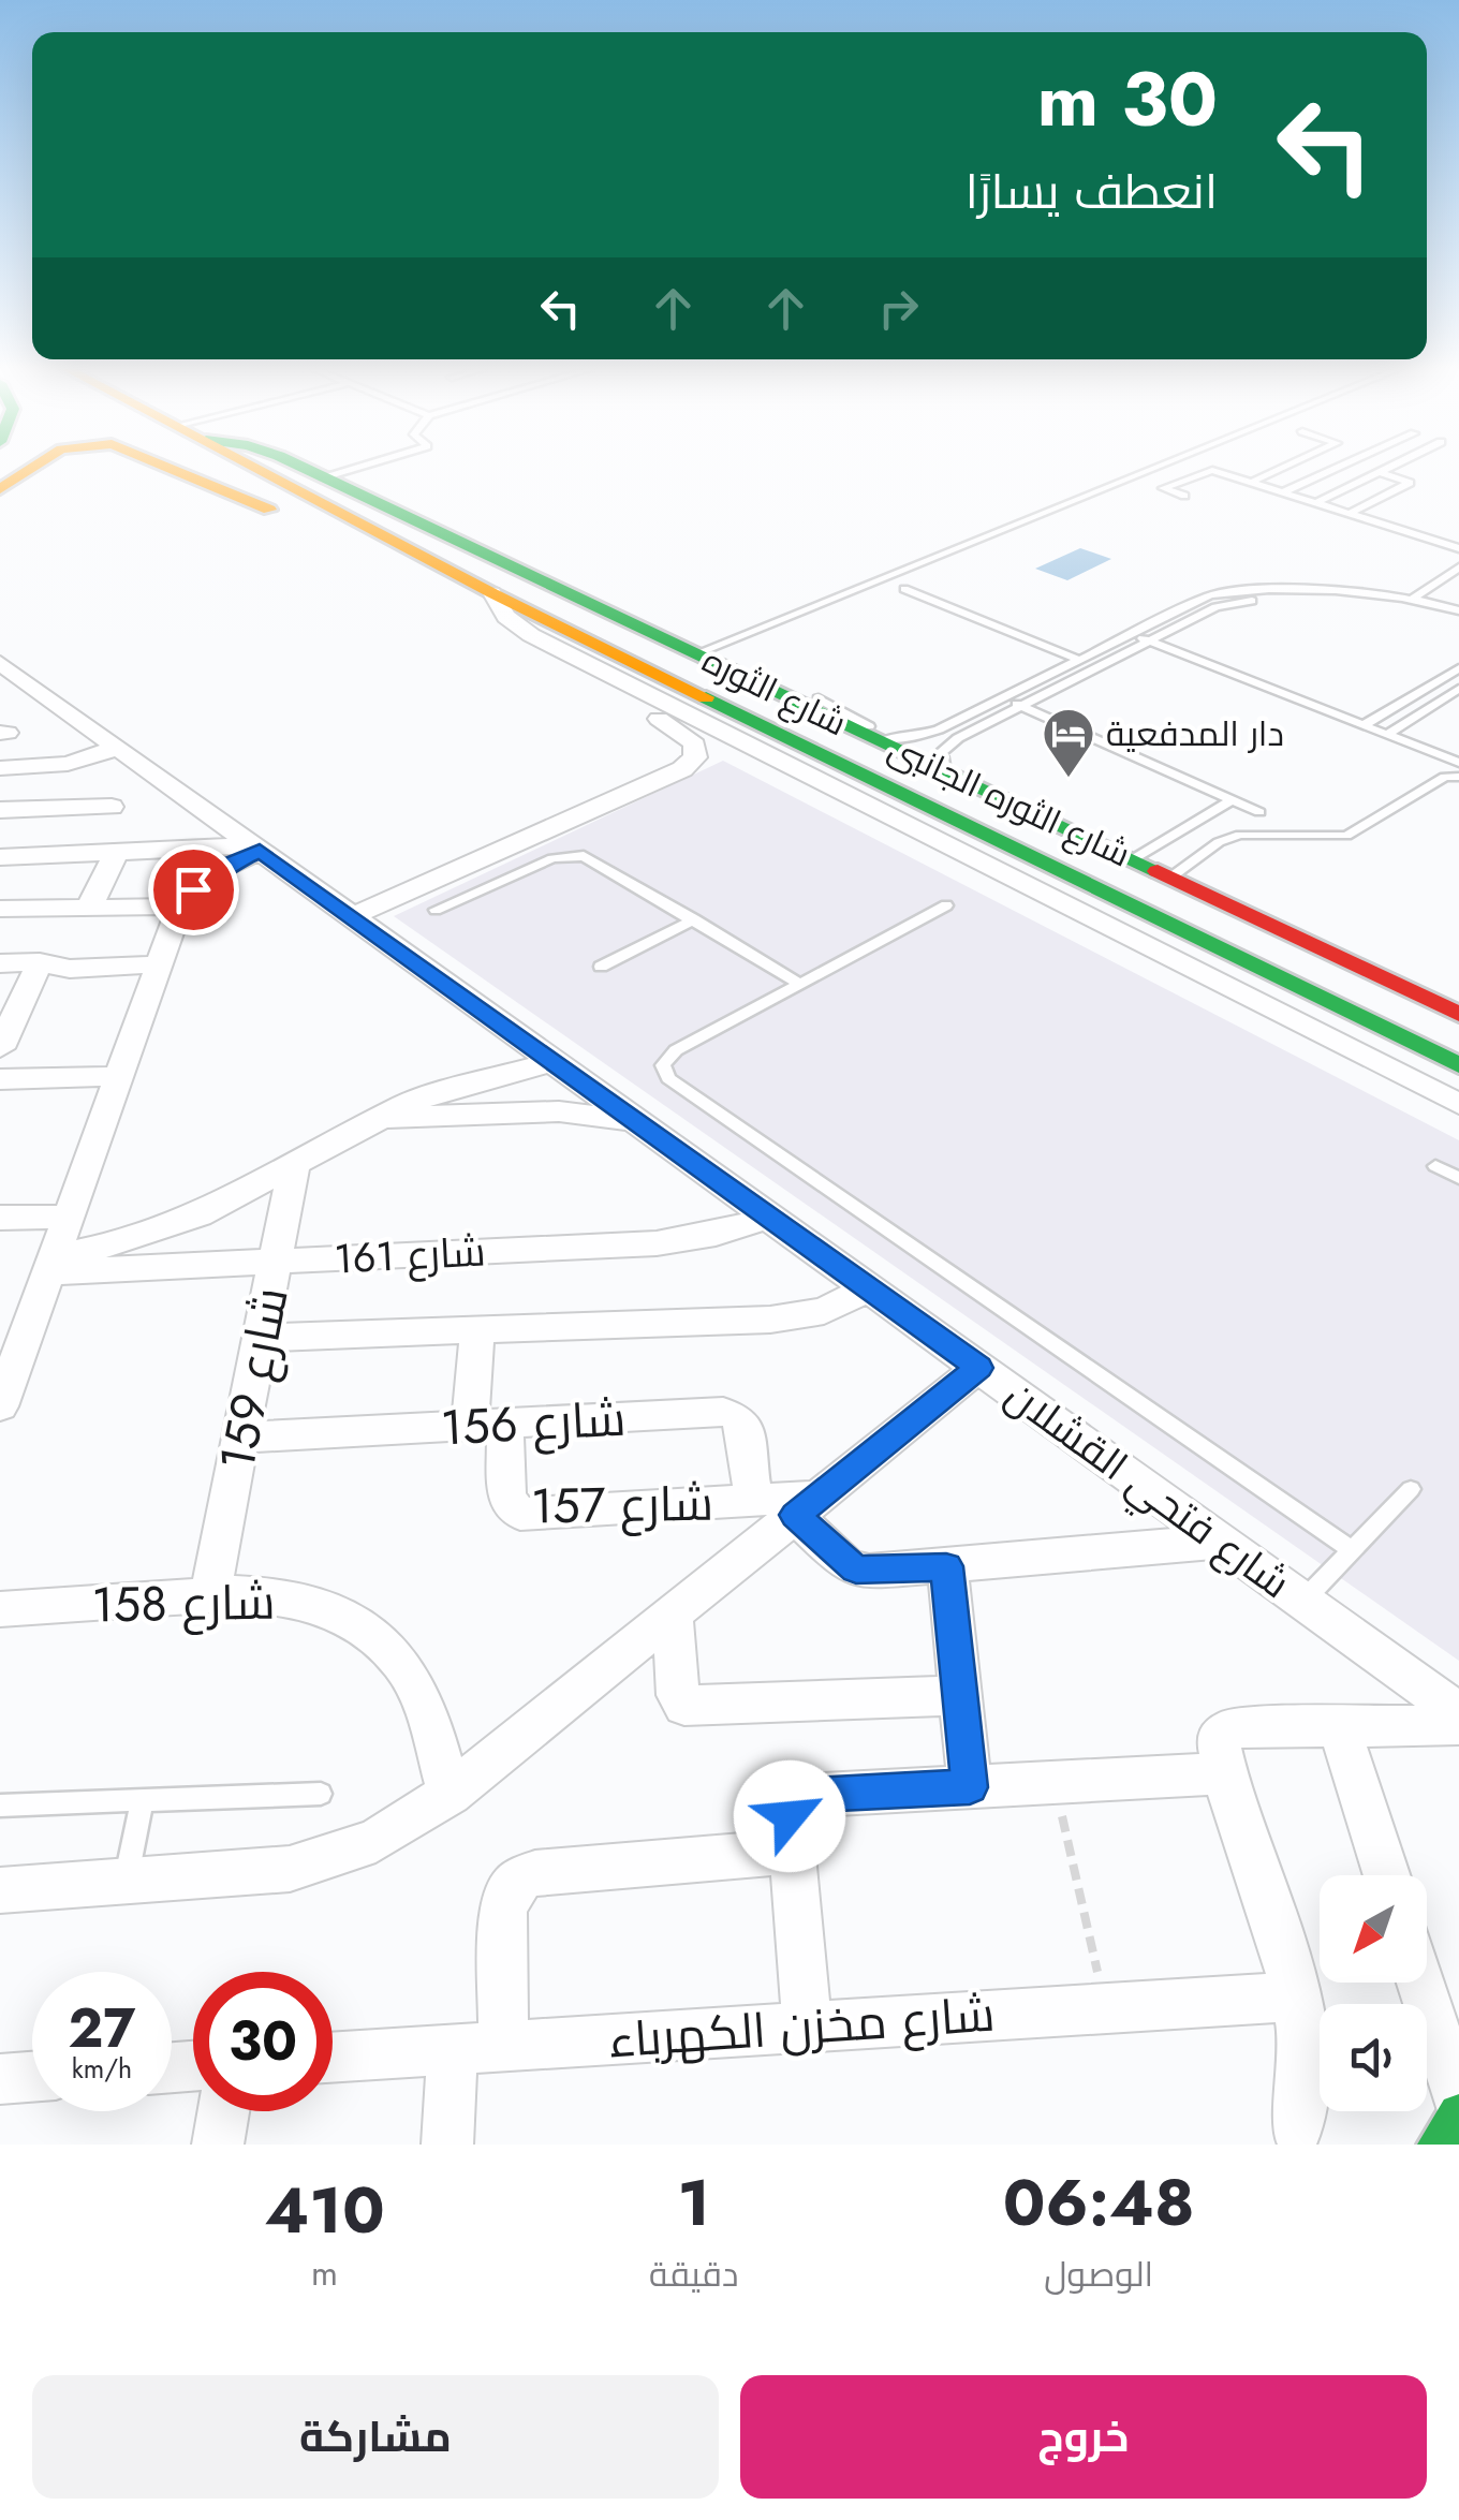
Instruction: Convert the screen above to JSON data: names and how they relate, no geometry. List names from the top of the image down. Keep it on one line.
{"streets":{"main road":["شارع الثوره","شارع الثوره الجانبى"],"street":["شارع 161","شارع 159","شارع 156","شارع فتحي القشلان","شارع 157","شارع 158","شارع مخزن الكهرباء"]},"crossings":[["شارع الثوره","شارع الثوره الجانبى"],["شارع 161","شارع 159"],["شارع 161","شارع فتحي القشلان"],["شارع 159","شارع 156"],["شارع 159","شارع 158"],["شارع 156","شارع 157"]],"places":{"hotel":["دار المدفعية"]},"north":"bottom left","page":{"turn":["30 m","انعطف يسارًا"],"speed":"27 km/h","limit":"30","eta":["06:48","الوصول","1","دقيقة","410","m"],"buttons":["خروج","مشاركة"]}}
